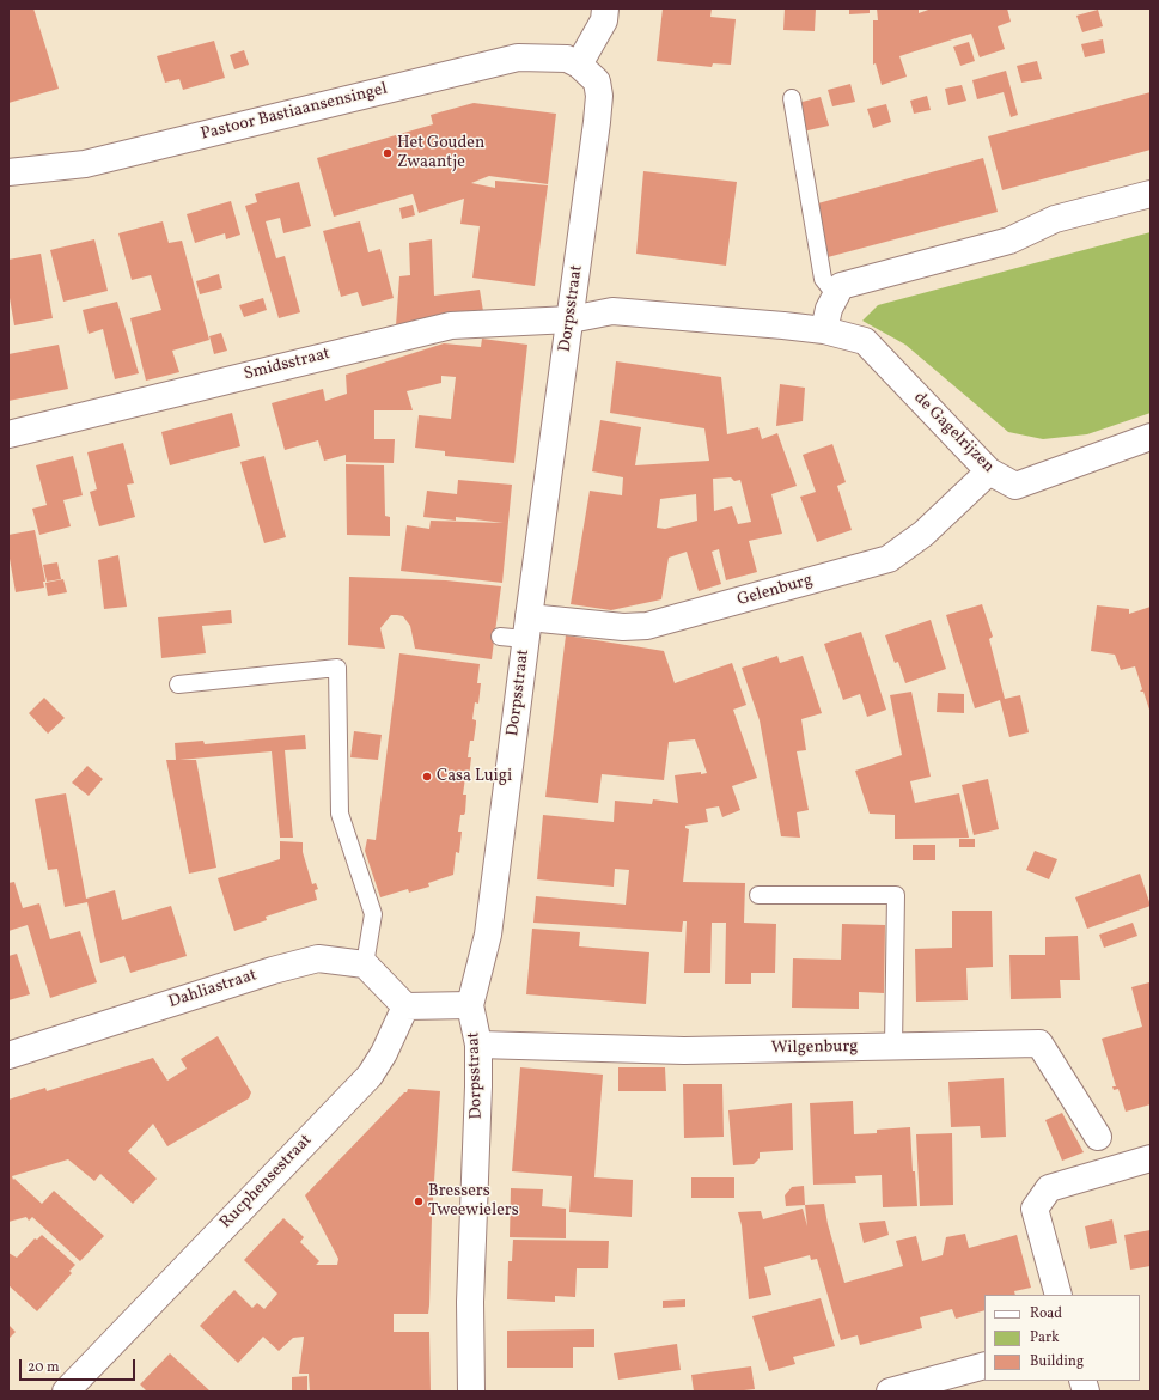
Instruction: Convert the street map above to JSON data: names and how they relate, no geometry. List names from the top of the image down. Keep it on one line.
{"streets":{"street":["Pastoor Bastiaansensingel","Dorpsstraat","Smidsstraat","de Gagelrijzen","Gelenburg","Dahliastraat","Wilgenburg","Rucphensestraat"]},"crossings":[["Pastoor Bastiaansensingel","Dorpsstraat"],["Dorpsstraat","Smidsstraat"],["Dorpsstraat","de Gagelrijzen"],["Dorpsstraat","Gelenburg"],["Dorpsstraat","Wilgenburg"],["Smidsstraat","de Gagelrijzen"],["de Gagelrijzen","Gelenburg"]],"places":["Het Gouden Zwaantje","Casa Luigi","Bressers Tweewielers"],"legend":["Road","Park","Building"],"scale_bar":"20 m"}
